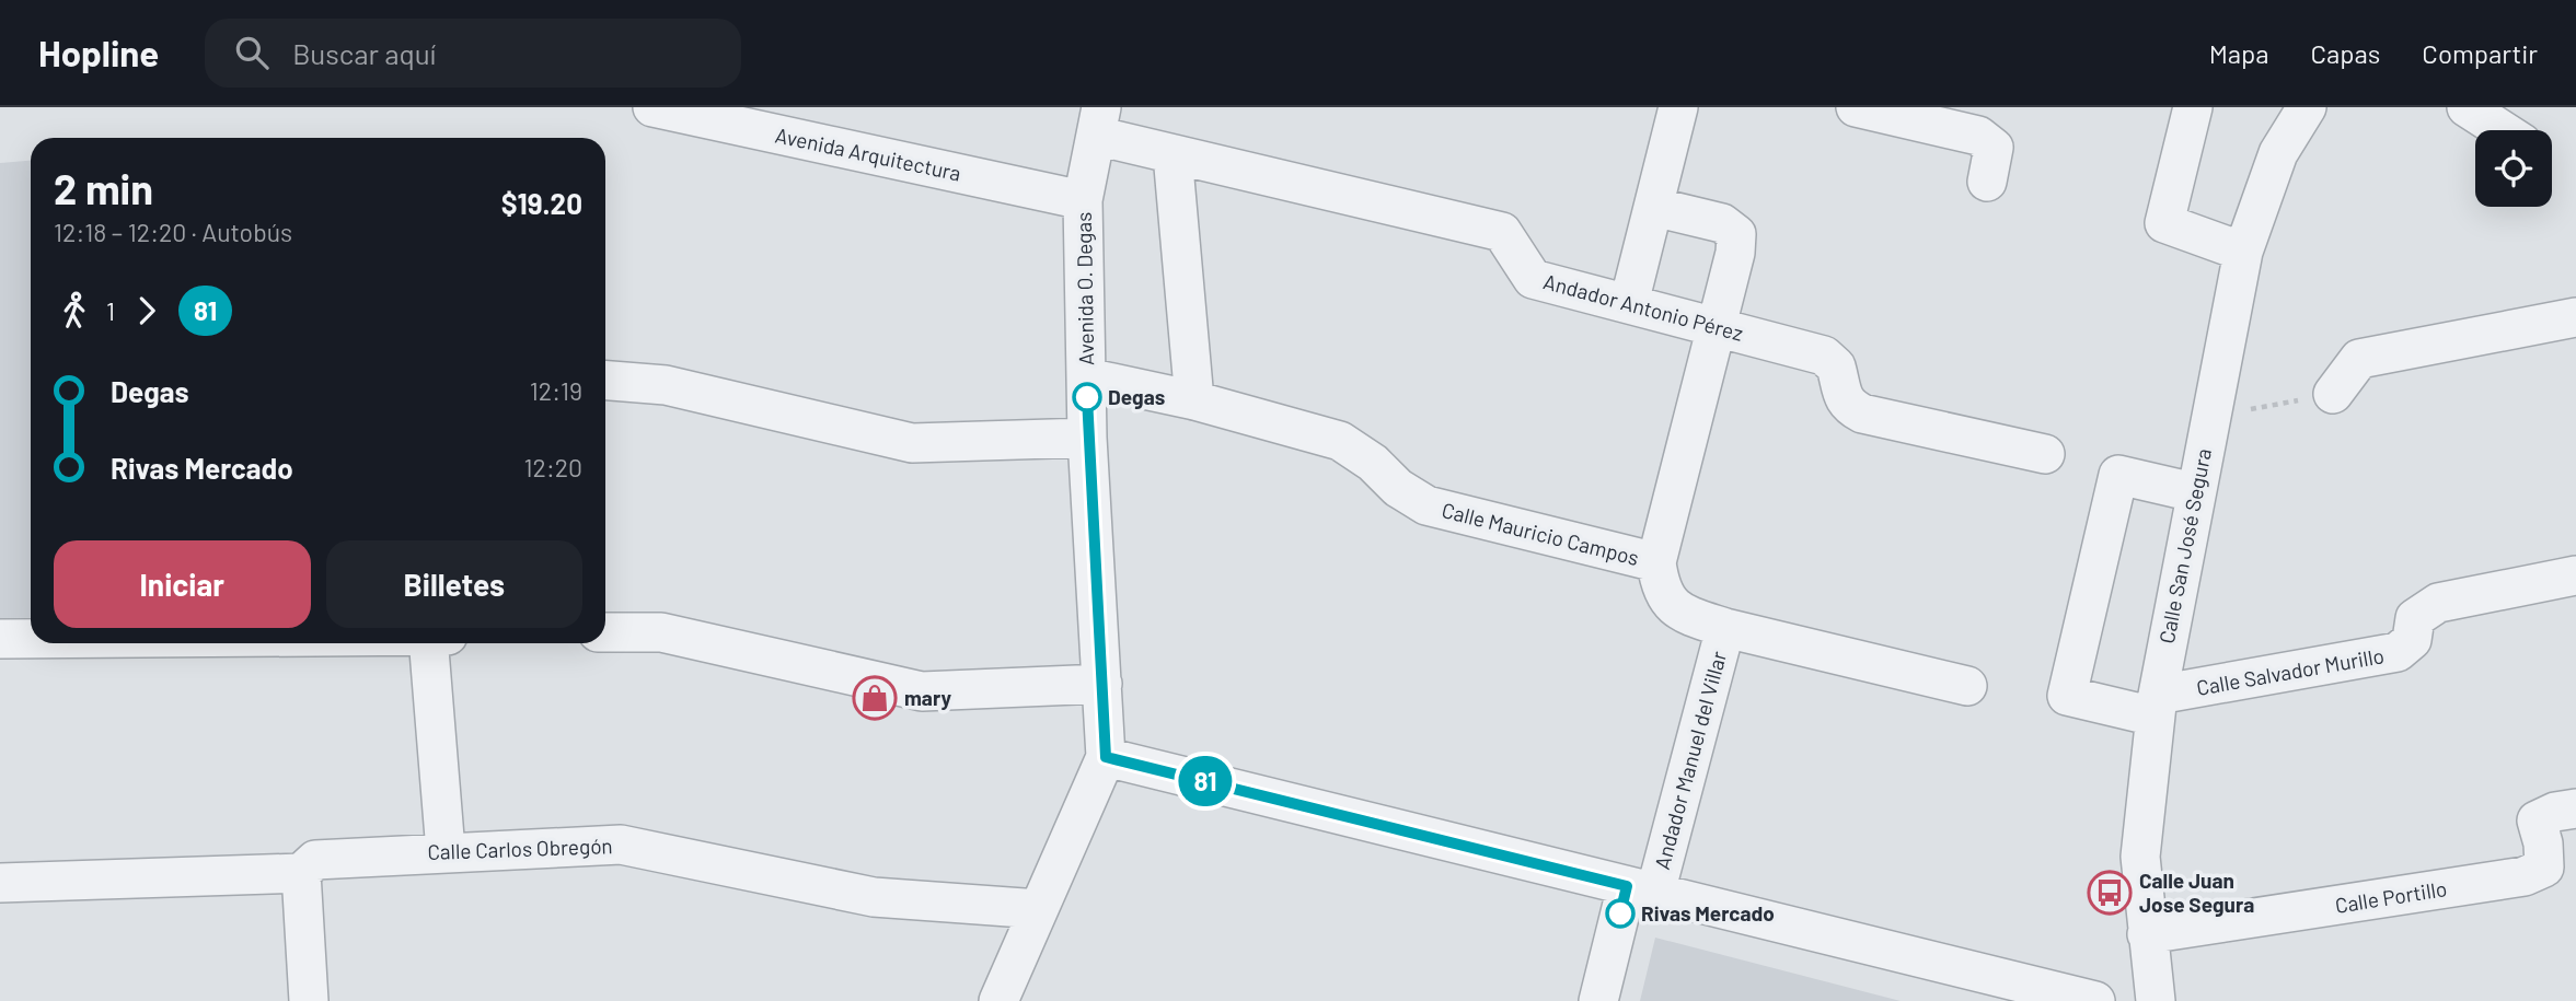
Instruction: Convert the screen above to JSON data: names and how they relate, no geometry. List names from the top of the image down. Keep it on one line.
{"streets":{"street":["Avenida Arquitectura","Avenida O. Degas","Andador Antonio Pérez","Calle Mauricio Campos","Calle San José Segura","Calle Salvador Murillo","Andador Manuel del Villar","Calle Carlos Obregón","Calle Portillo"]},"crossings":[["Avenida Arquitectura","Avenida O. Degas"],["Avenida O. Degas","Andador Antonio Pérez"],["Avenida O. Degas","Calle Mauricio Campos"],["Avenida O. Degas","Calle Carlos Obregón"],["Calle San José Segura","Calle Salvador Murillo"],["Calle San José Segura","Calle Portillo"]],"places":{"other":["Degas","Rivas Mercado"],"shop":["mary"],"bus stop":["Calle Juan Jose Segura"]},"lines":["bus line 81"],"page":{"header":"Hopline","search":"Buscar aquí","nav":["Mapa","Capas","Compartir"],"on_map":"81","heading":["2 min","12:18 – 12:20 · Autobús","$19.20"],"legs":["1","81"],"list":[{"name":"Degas","value":"12:19"},{"name":"Rivas Mercado","value":"12:20"}],"buttons":["Iniciar","Billetes"]}}
